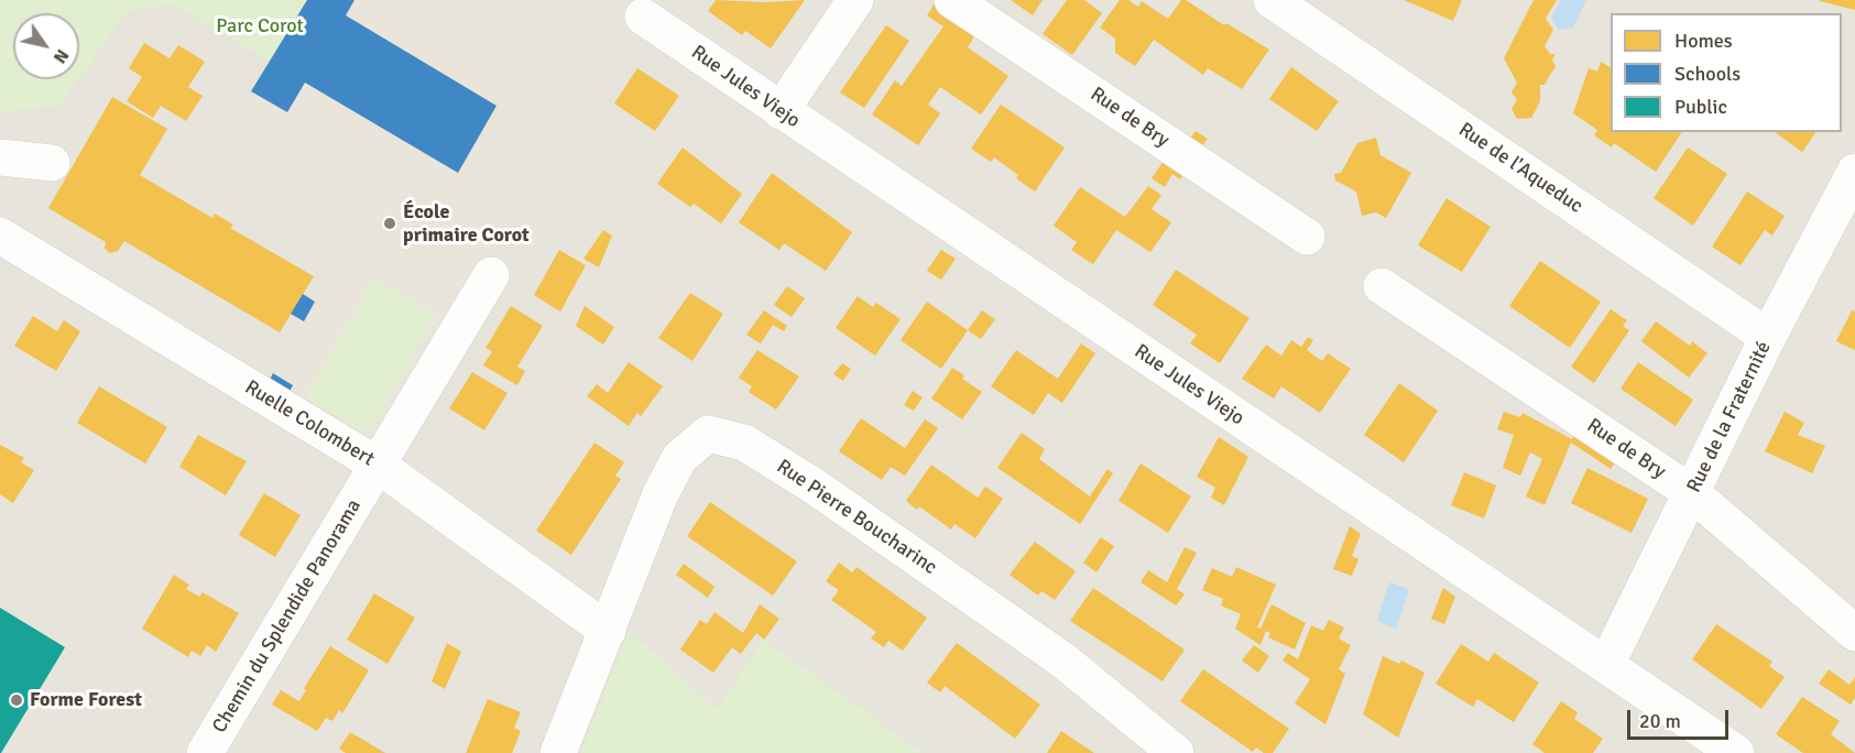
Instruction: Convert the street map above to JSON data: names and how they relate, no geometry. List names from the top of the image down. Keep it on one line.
{"streets":{"street":["Rue Jules Viejo","Rue de Bry","Rue de l'Aqueduc","Rue de la Fraternité","Ruelle Colombert","Rue Pierre Boucharinc","Chemin du Splendide Panorama"]},"crossings":[["Rue Jules Viejo","Rue de la Fraternité"],["Rue de Bry","Rue de la Fraternité"],["Rue de l'Aqueduc","Rue de la Fraternité"],["Ruelle Colombert","Rue Pierre Boucharinc"],["Ruelle Colombert","Chemin du Splendide Panorama"]],"parks":["Parc Corot"],"places":["École primaire Corot","Forme Forest"],"legend":["Homes","Schools","Public"],"scale_bar":"20 m","north":"bottom right"}
